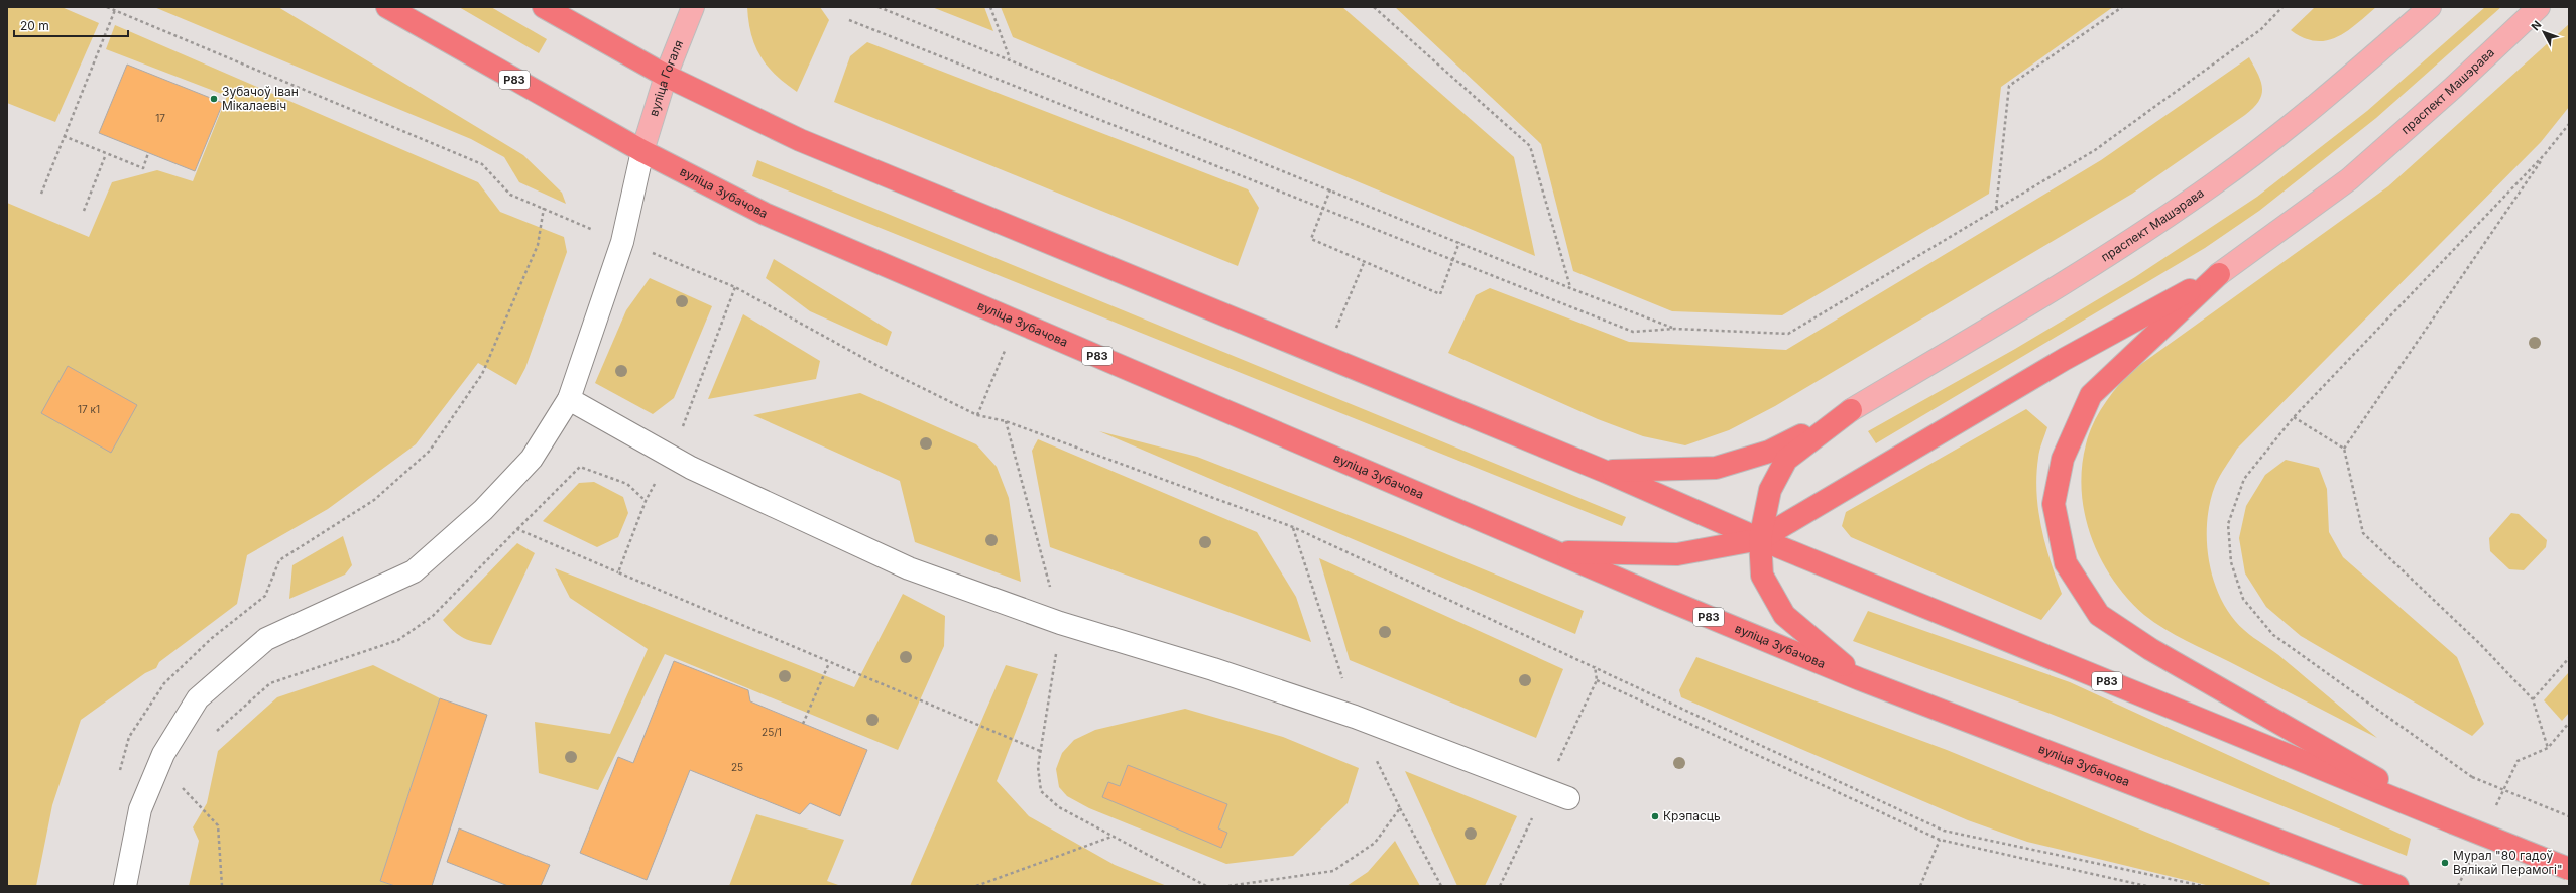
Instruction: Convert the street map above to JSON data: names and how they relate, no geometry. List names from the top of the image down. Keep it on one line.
{"streets":{"highway":["Р83","вуліца Зубачова"],"main road":["вуліца Гогаля","праспект Машэрава"]},"crossings":[["вуліца Гогаля","Р83"],["вуліца Гогаля","вуліца Зубачова"]],"places":["Зубачоў Іван Мікалаевіч","Крэпасць","Мурал \"80 гадоў Вялікай Перамогі\""],"house_numbers":["17","17 к1","25/1","25"],"scale_bar":"20 m","north":"top left"}
